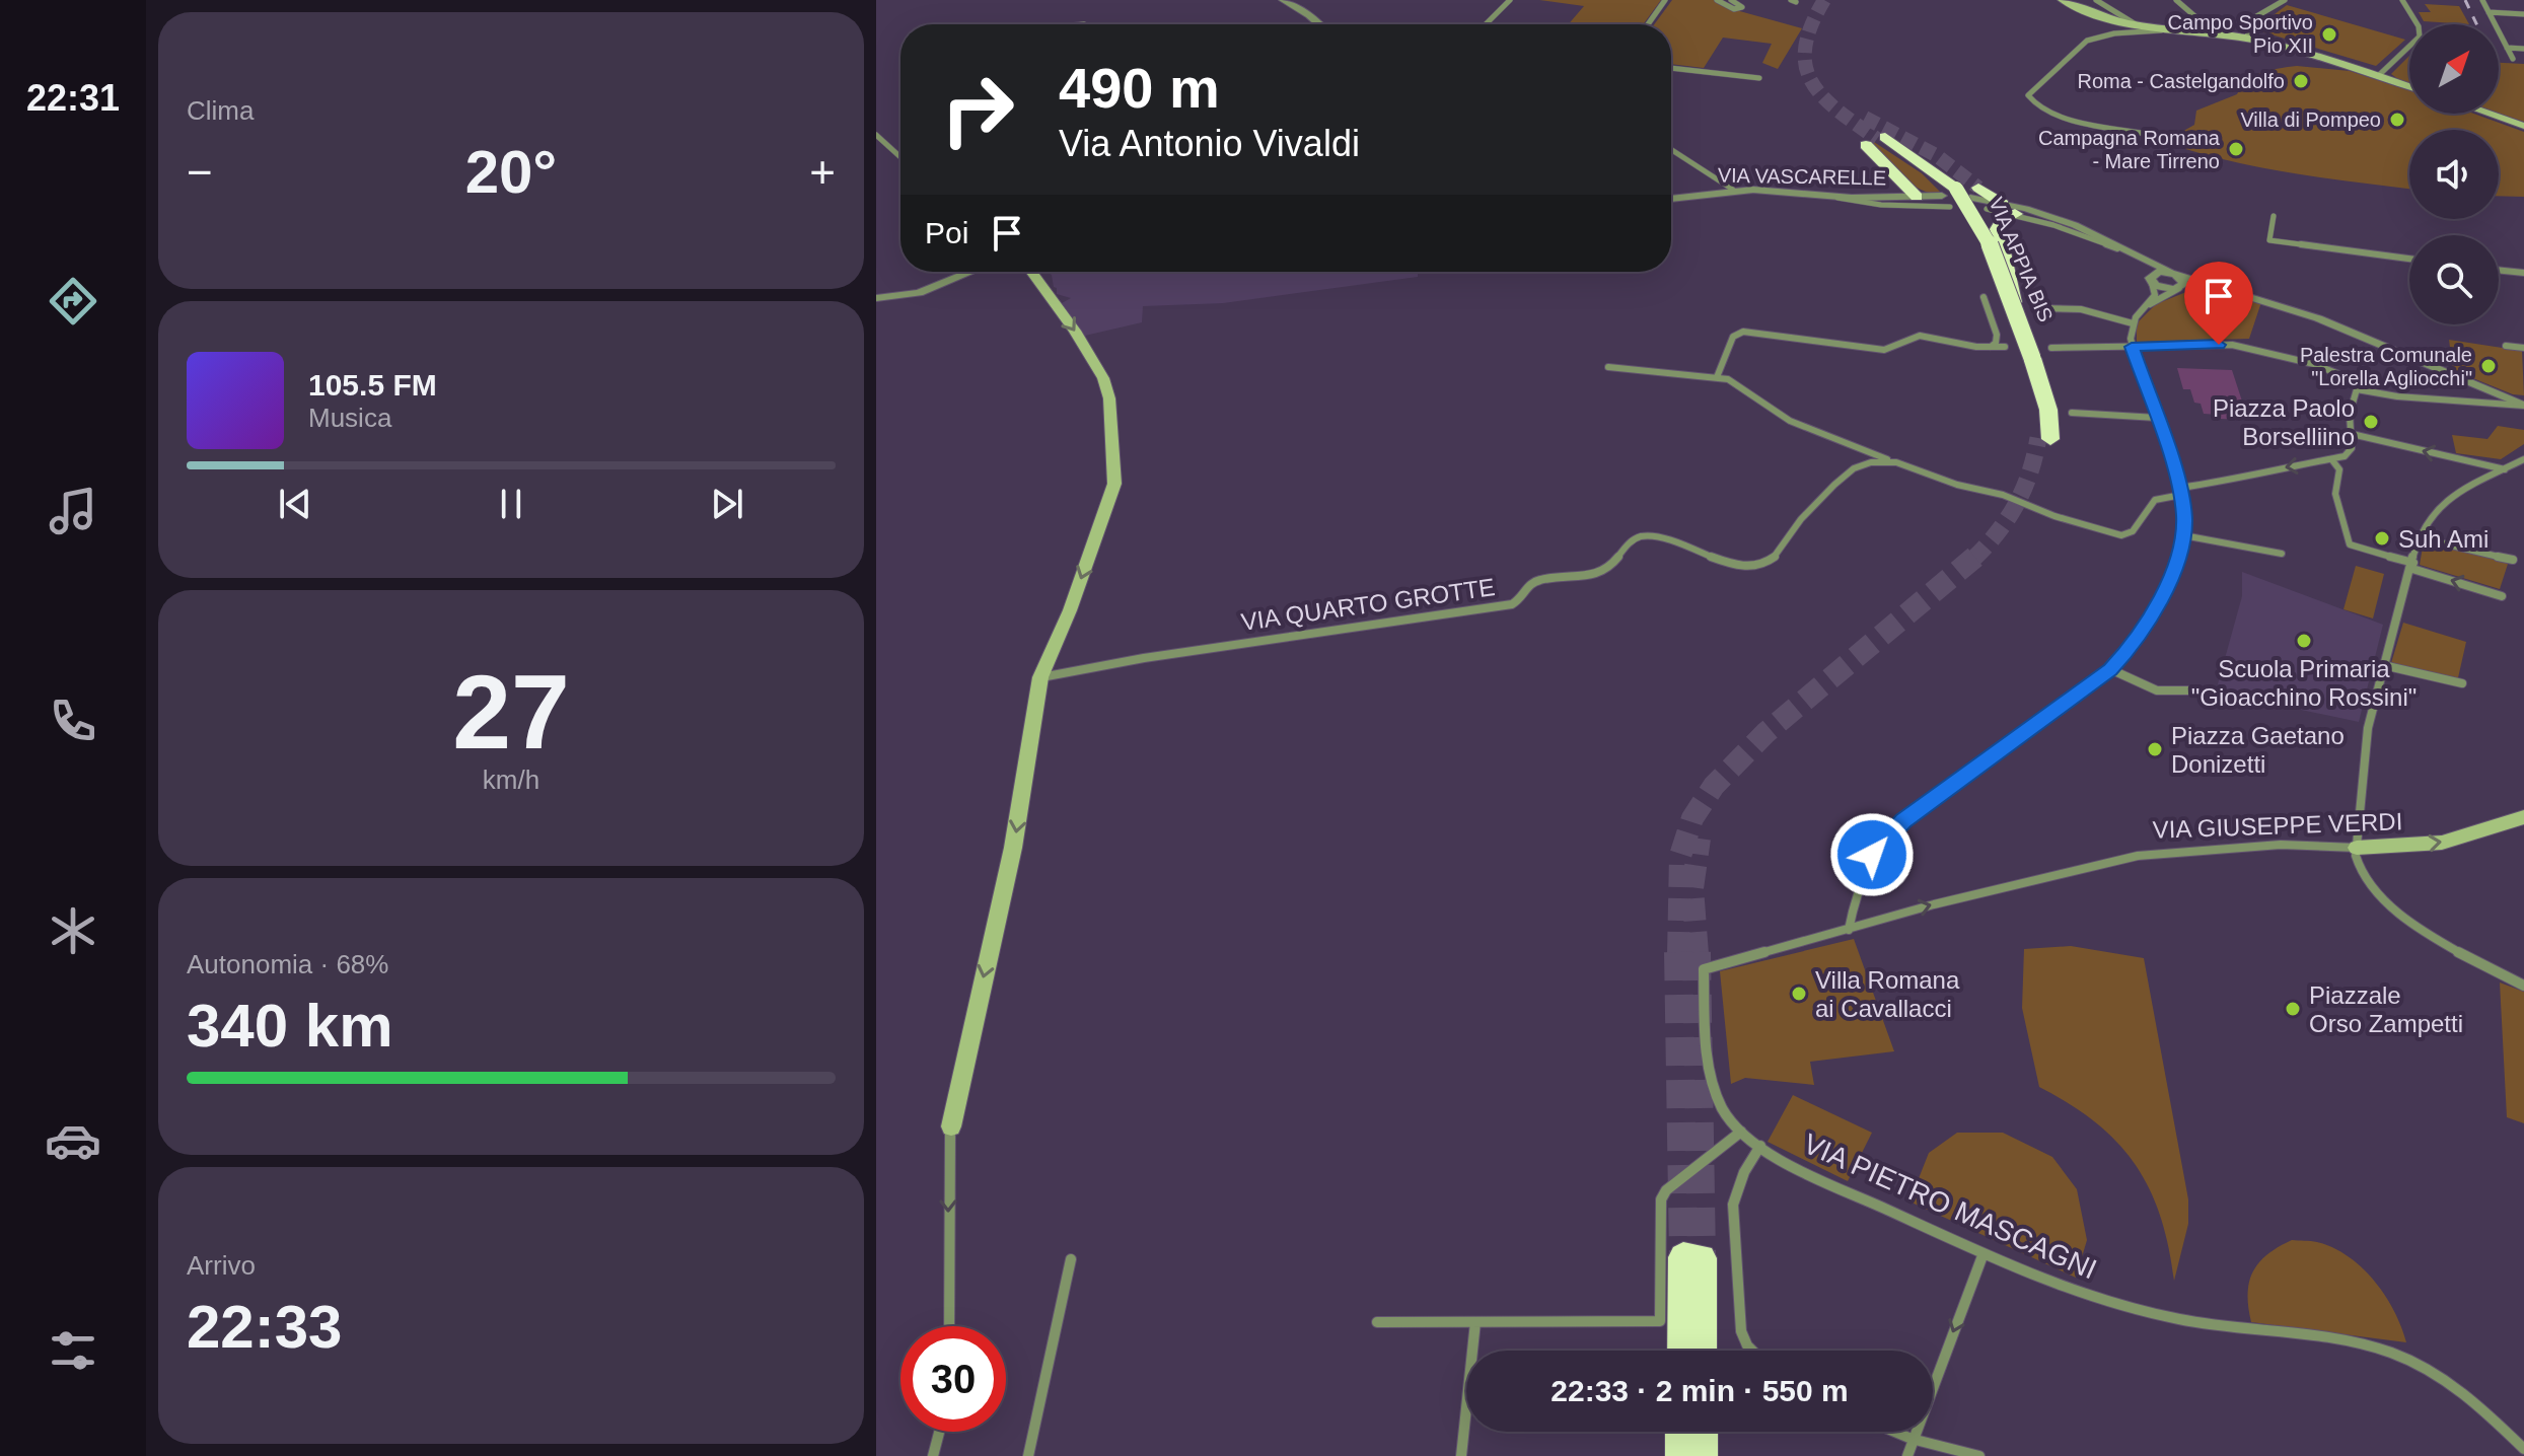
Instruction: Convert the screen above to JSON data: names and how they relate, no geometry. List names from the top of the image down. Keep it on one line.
{"streets":{"highway":["VIA APPIA BIS"],"main road":["VIA GIUSEPPE VERDI"],"street":["VIA VASCARELLE","VIA QUARTO GROTTE","VIA PIETRO MASCAGNI"]},"crossings":[["VIA VASCARELLE","VIA APPIA BIS"],["VIA GIUSEPPE VERDI","VIA PIETRO MASCAGNI"]],"one_way":["VIA GIUSEPPE VERDI"],"places":["Campo Sportivo Pio XII","Roma - Castelgandolfo","Villa di Pompeo","Campagna Romana - Mare Tirreno","Palestra Comunale \"Lorella Agliocchi\"","Piazza Paolo Borselliino","Suh Ami","Scuola Primaria \"Gioacchino Rossini\"","Piazza Gaetano Donizetti","Villa Romana ai Cavallacci","Piazzale Orso Zampetti"],"north":"top right","page":{"tabs":"22:31","tile":["Clima",["27","km/h"],["Autonomia · 68%","340 km"],["Arrivo","22:33"]],"turn":["490 m","Via Antonio Vivaldi"],"heat":["−","20°","+"],"then":"Poi","song":["105.5 FM","Musica"],"limit":"30","trip":"22:33 · 2 min · 550 m"}}
